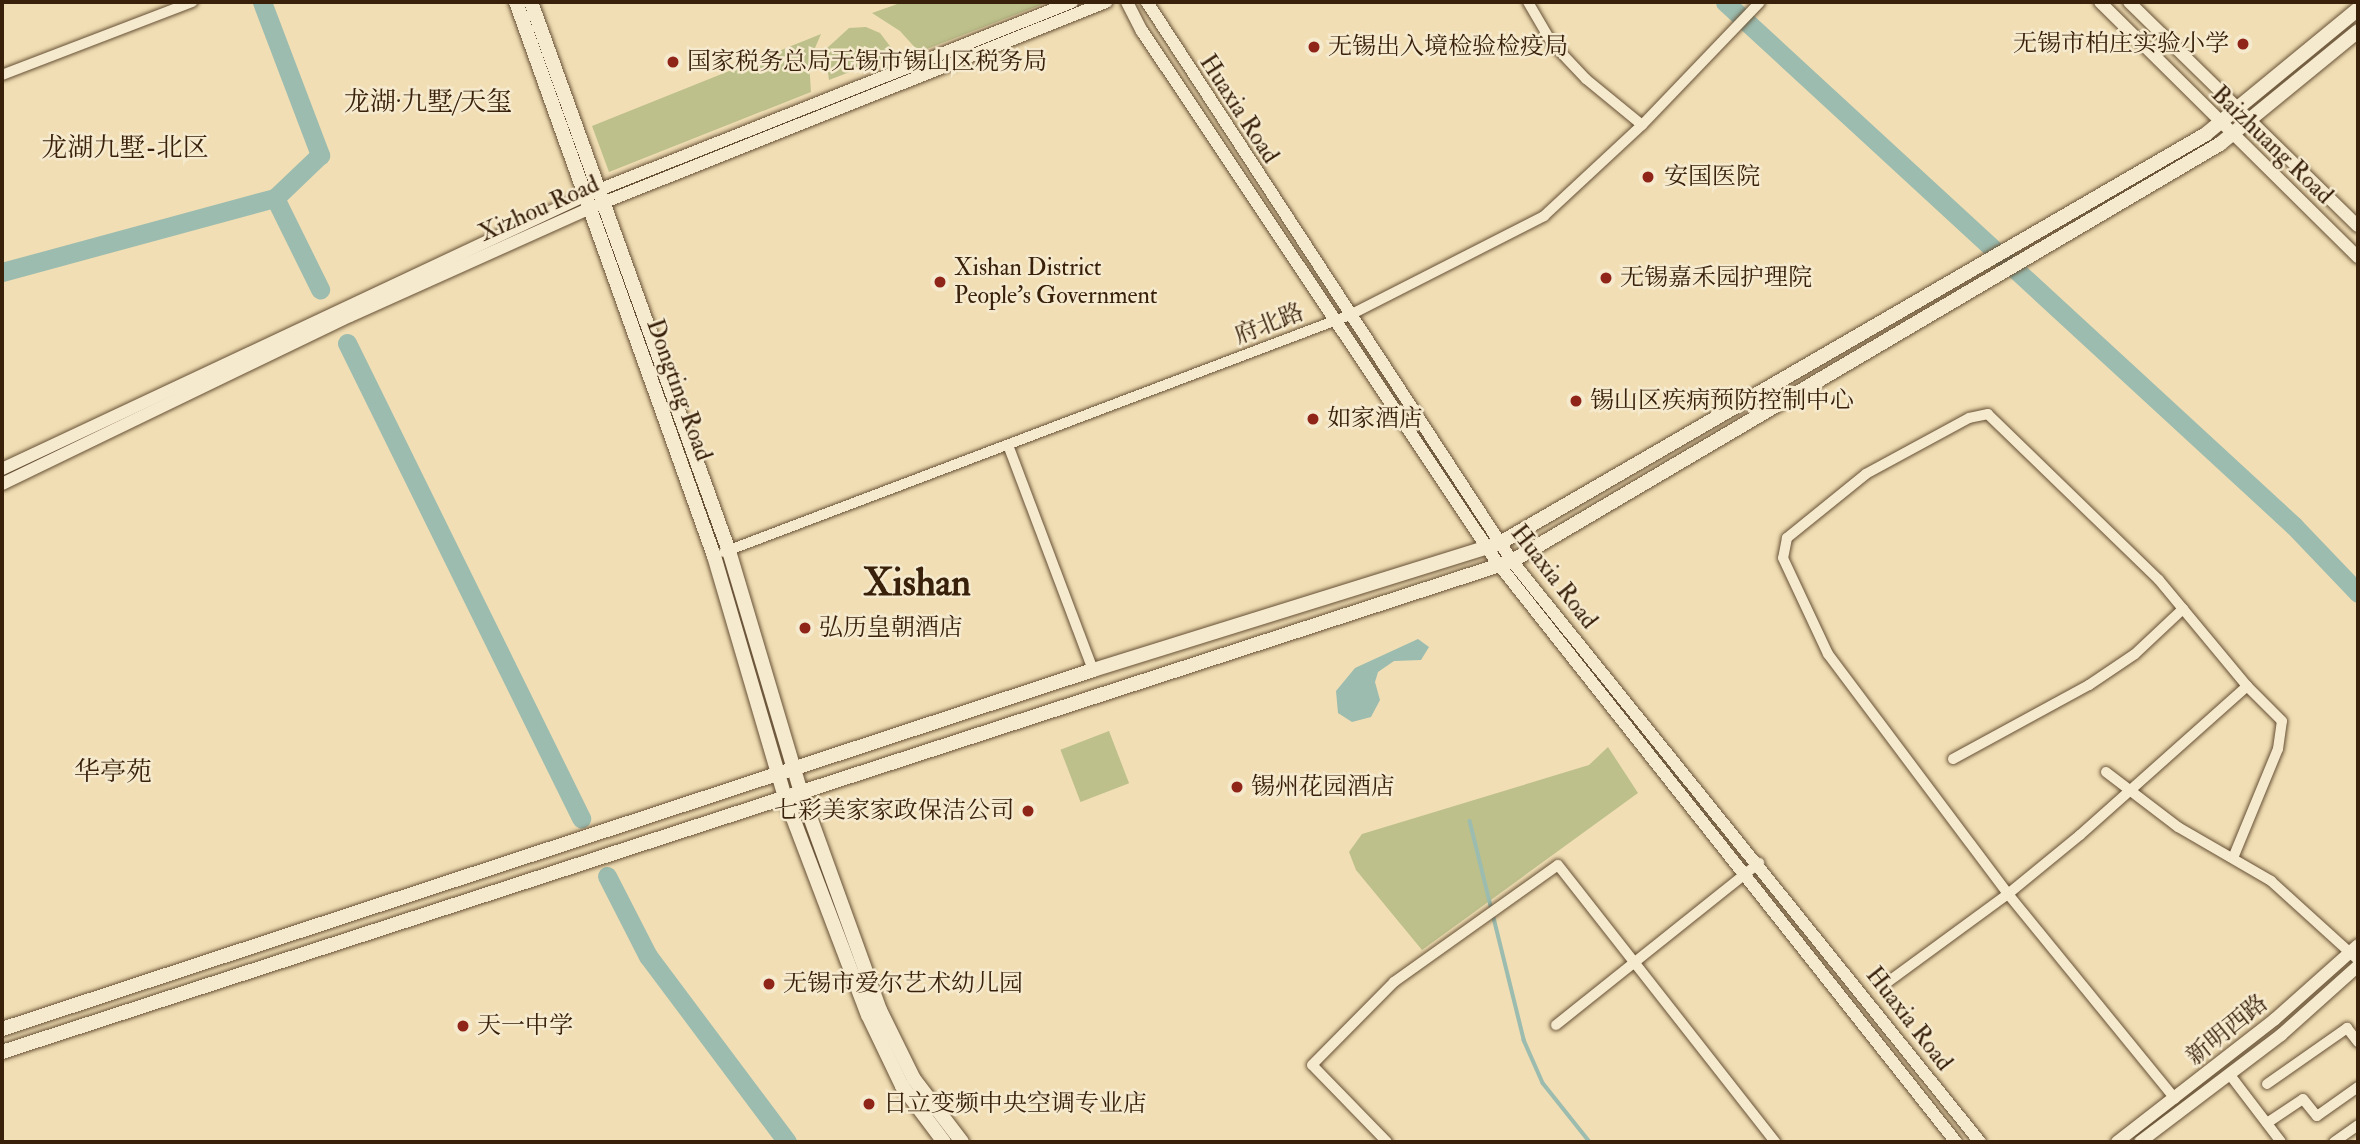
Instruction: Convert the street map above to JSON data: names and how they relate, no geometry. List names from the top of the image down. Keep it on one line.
{"streets":{"main road":["Dongting Road"],"street":["Huaxia Road","Baizhuang Road","Xizhou Road","府北路","新明西路"]},"crossings":[["Huaxia Road","府北路"],["Xizhou Road","Dongting Road"],["府北路","Dongting Road"]],"districts":["龙湖·九墅/天玺","龙湖九墅-北区","Xishan","华亭苑"],"places":["无锡市柏庄实验小学","无锡出入境检验检疫局","国家税务总局无锡市锡山区税务局","安国医院","无锡嘉禾园护理院","Xishan District People's Government","锡山区疾病预防控制中心","如家酒店","弘历皇朝酒店","锡州花园酒店","七彩美家家政保洁公司","无锡市爱尔艺术幼儿园","天一中学","日立变频中央空调专业店"]}
